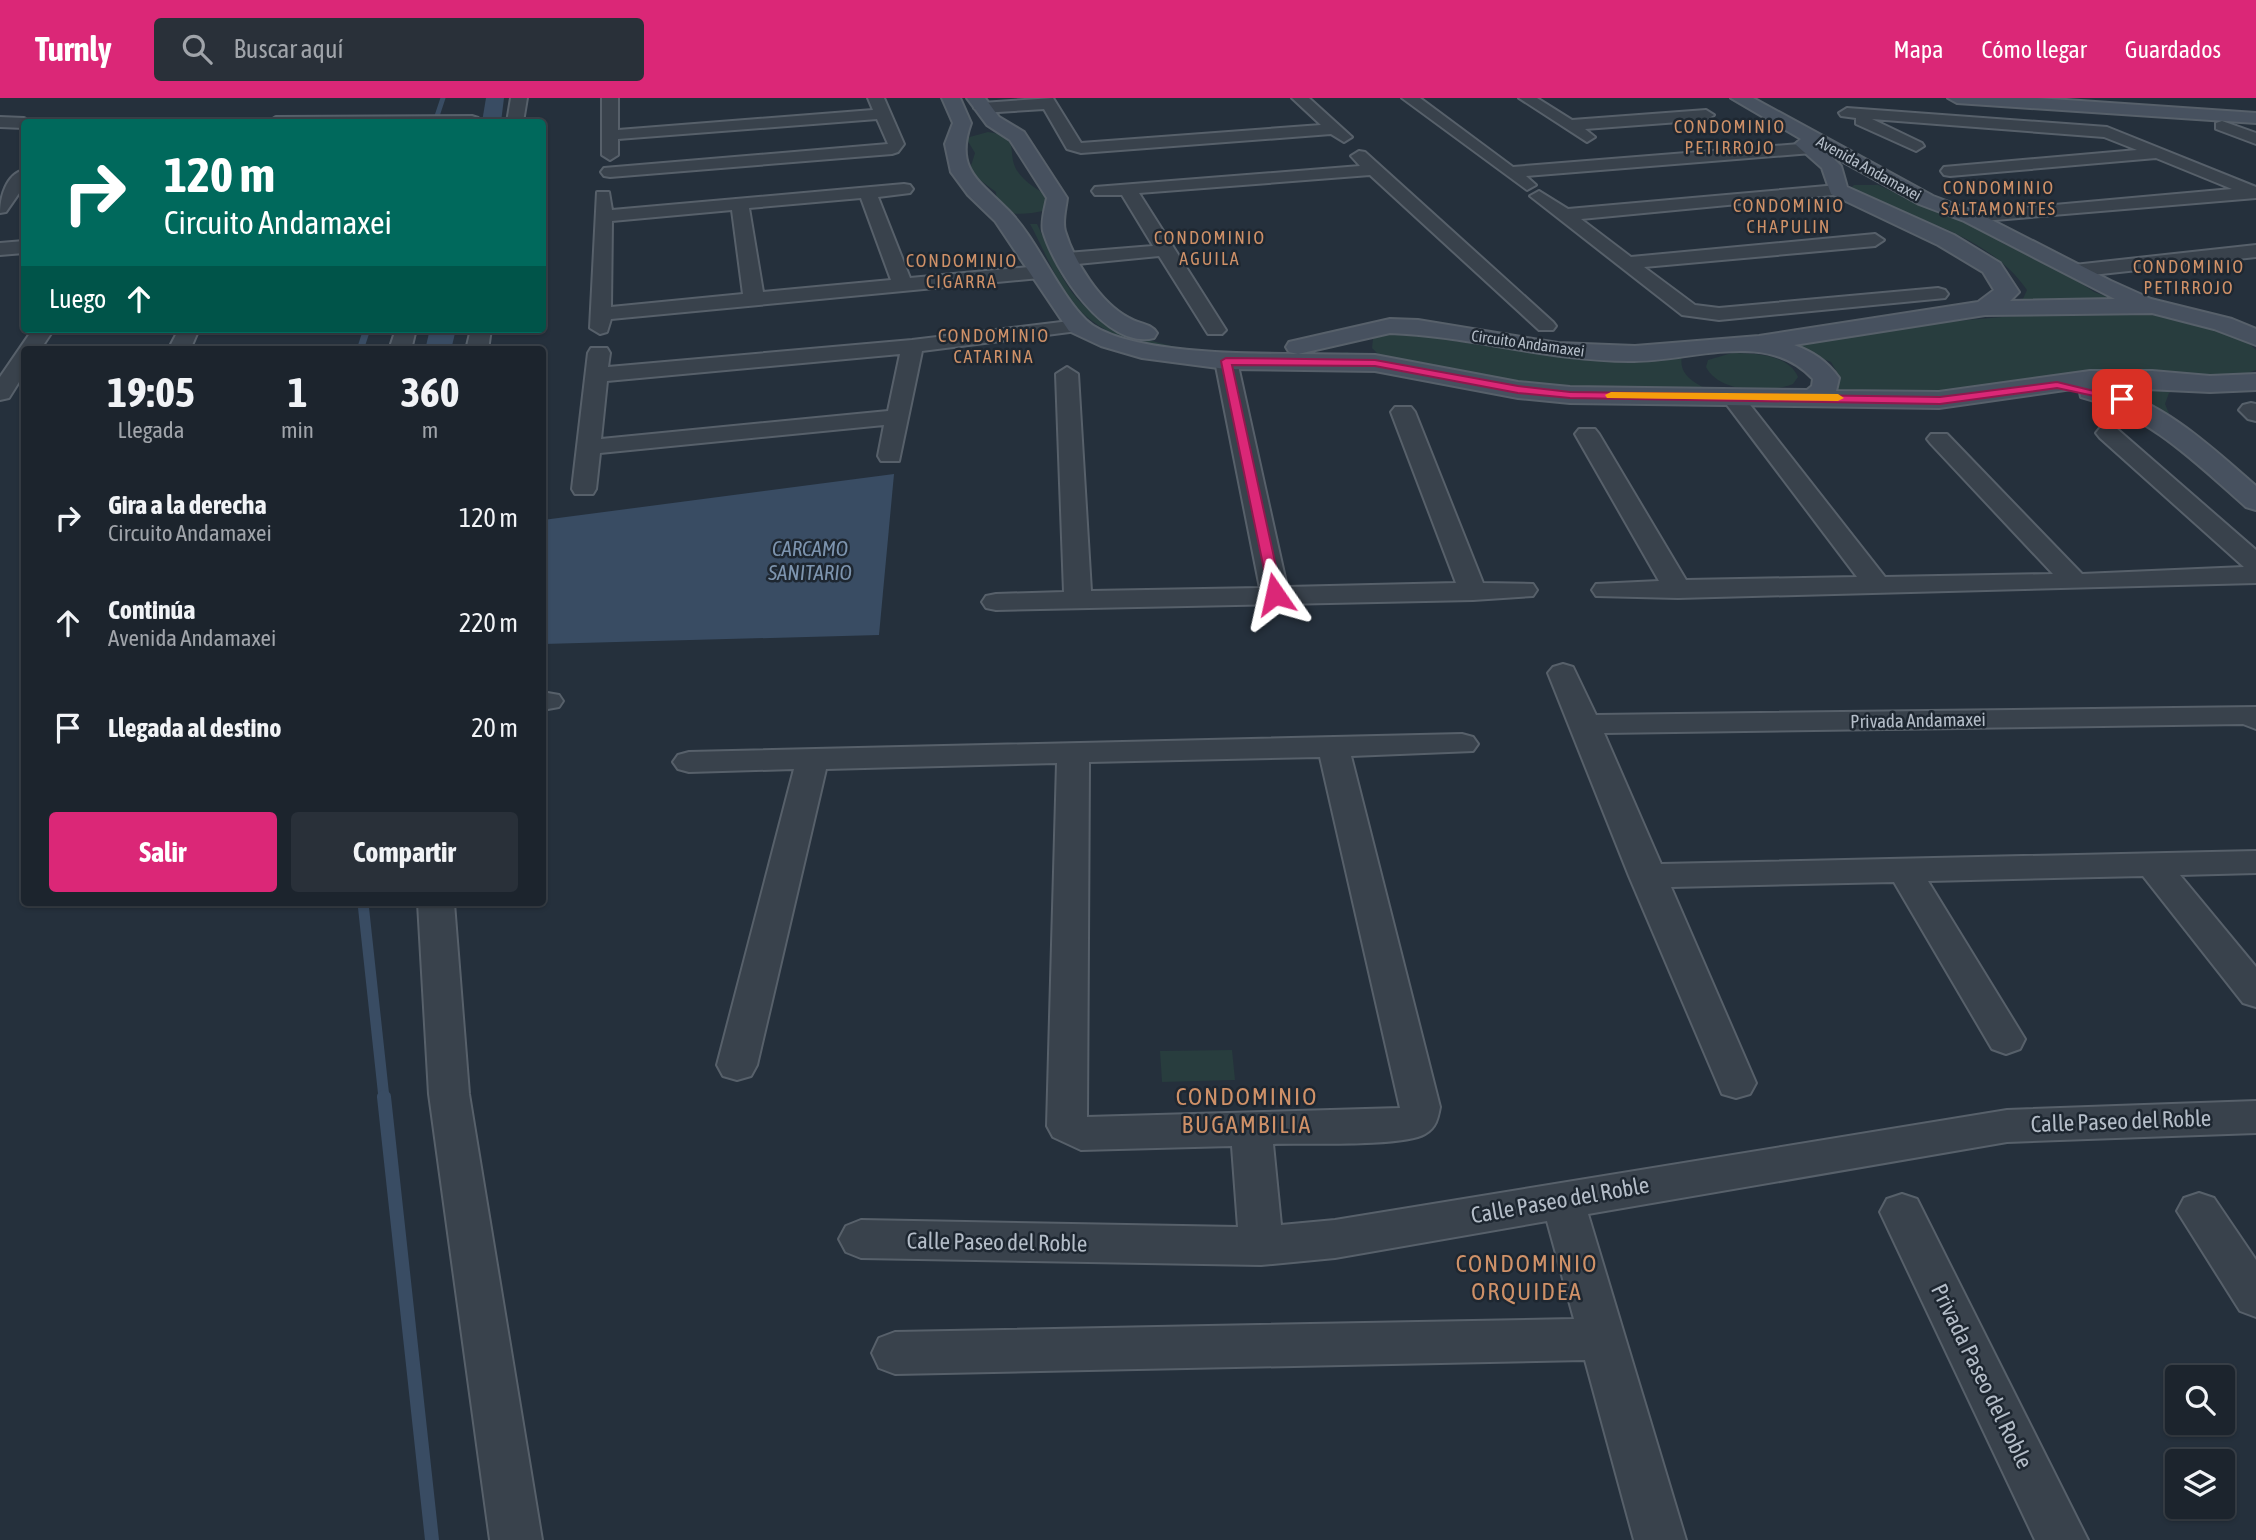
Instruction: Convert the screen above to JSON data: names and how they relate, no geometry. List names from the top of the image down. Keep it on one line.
{"streets":{"street":["Avenida Andamaxei","Circuito Andamaxei","Privada Andamaxei","Calle Paseo del Roble","Privada Paseo del Roble"]},"crossings":[["Avenida Andamaxei","Circuito Andamaxei"]],"districts":["CONDOMINIO PETIRROJO","CONDOMINIO SALTAMONTES","CONDOMINIO CHAPULIN","CONDOMINIO AGUILA","CONDOMINIO CIGARRA","CONDOMINIO PETIRROJO","CONDOMINIO CATARINA","CONDOMINIO BUGAMBILIA","CONDOMINIO ORQUIDEA"],"water":["CARCAMO SANITARIO"],"page":{"header":"Turnly","search":"Buscar aquí","nav":["Mapa","Cómo llegar","Guardados"],"turn":["120 m","Circuito Andamaxei"],"then":"Luego","eta":["19:05","Llegada","1","min","360","m"],"list":[{"name":"Gira a la derecha","note":"Circuito Andamaxei","value":"120 m"},{"name":"Continúa","note":"Avenida Andamaxei","value":"220 m"},{"name":"Llegada al destino","value":"20 m"}],"buttons":["Salir","Compartir"]}}
